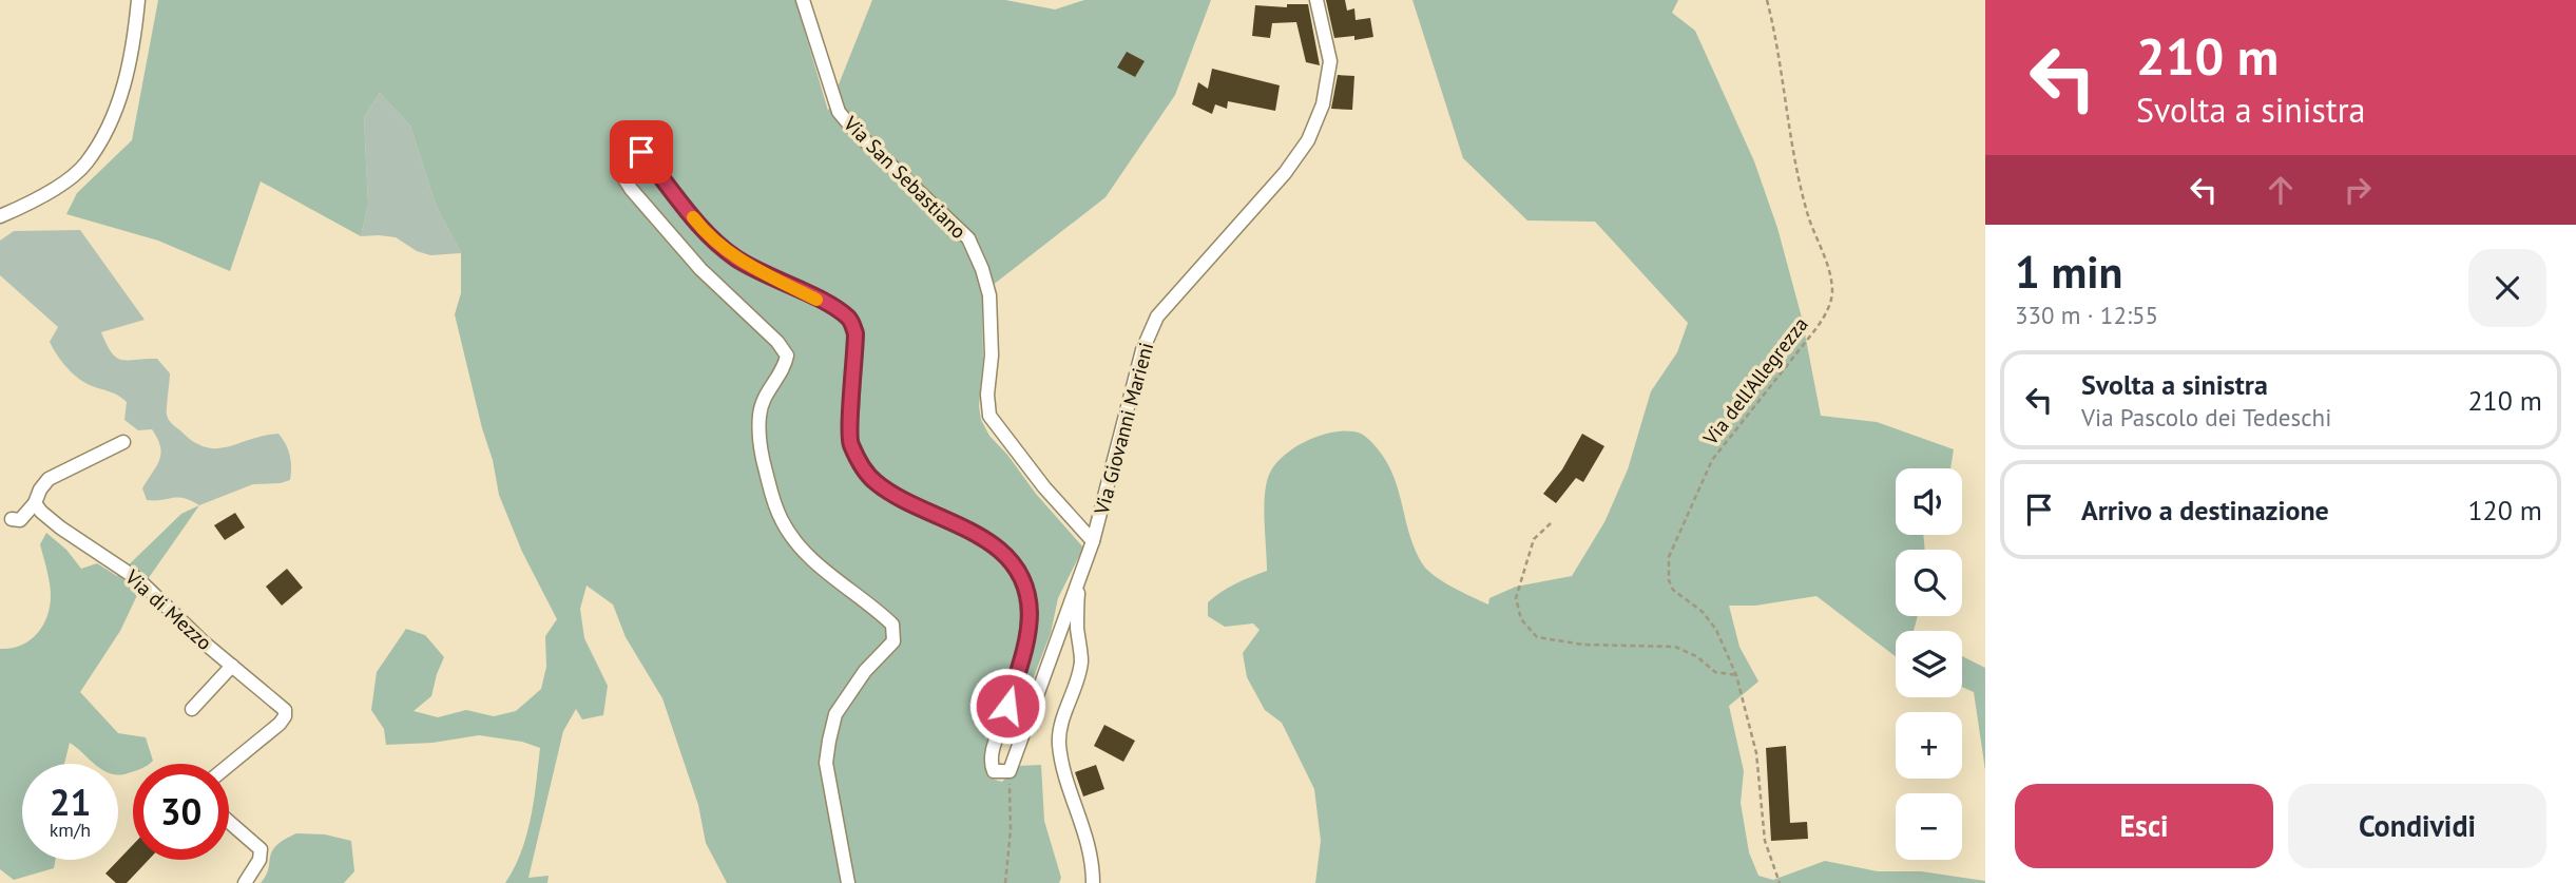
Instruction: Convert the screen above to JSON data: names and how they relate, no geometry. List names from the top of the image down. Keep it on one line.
{"streets":{"street":["Via San Sebastiano","Via Giovanni Marieni","Via di Mezzo"],"path":["Via dell'Allegrezza"]},"crossings":[["Via San Sebastiano","Via Giovanni Marieni"]],"page":{"turn":["210 m","Svolta a sinistra"],"heading":["1 min","330 m · 12:55"],"list":[{"name":"Svolta a sinistra","note":"Via Pascolo dei Tedeschi","value":"210 m"},{"name":"Arrivo a destinazione","value":"120 m"}],"map_buttons":["+","−"],"speed":"21 km/h","limit":"30","buttons":["Esci","Condividi"]}}
